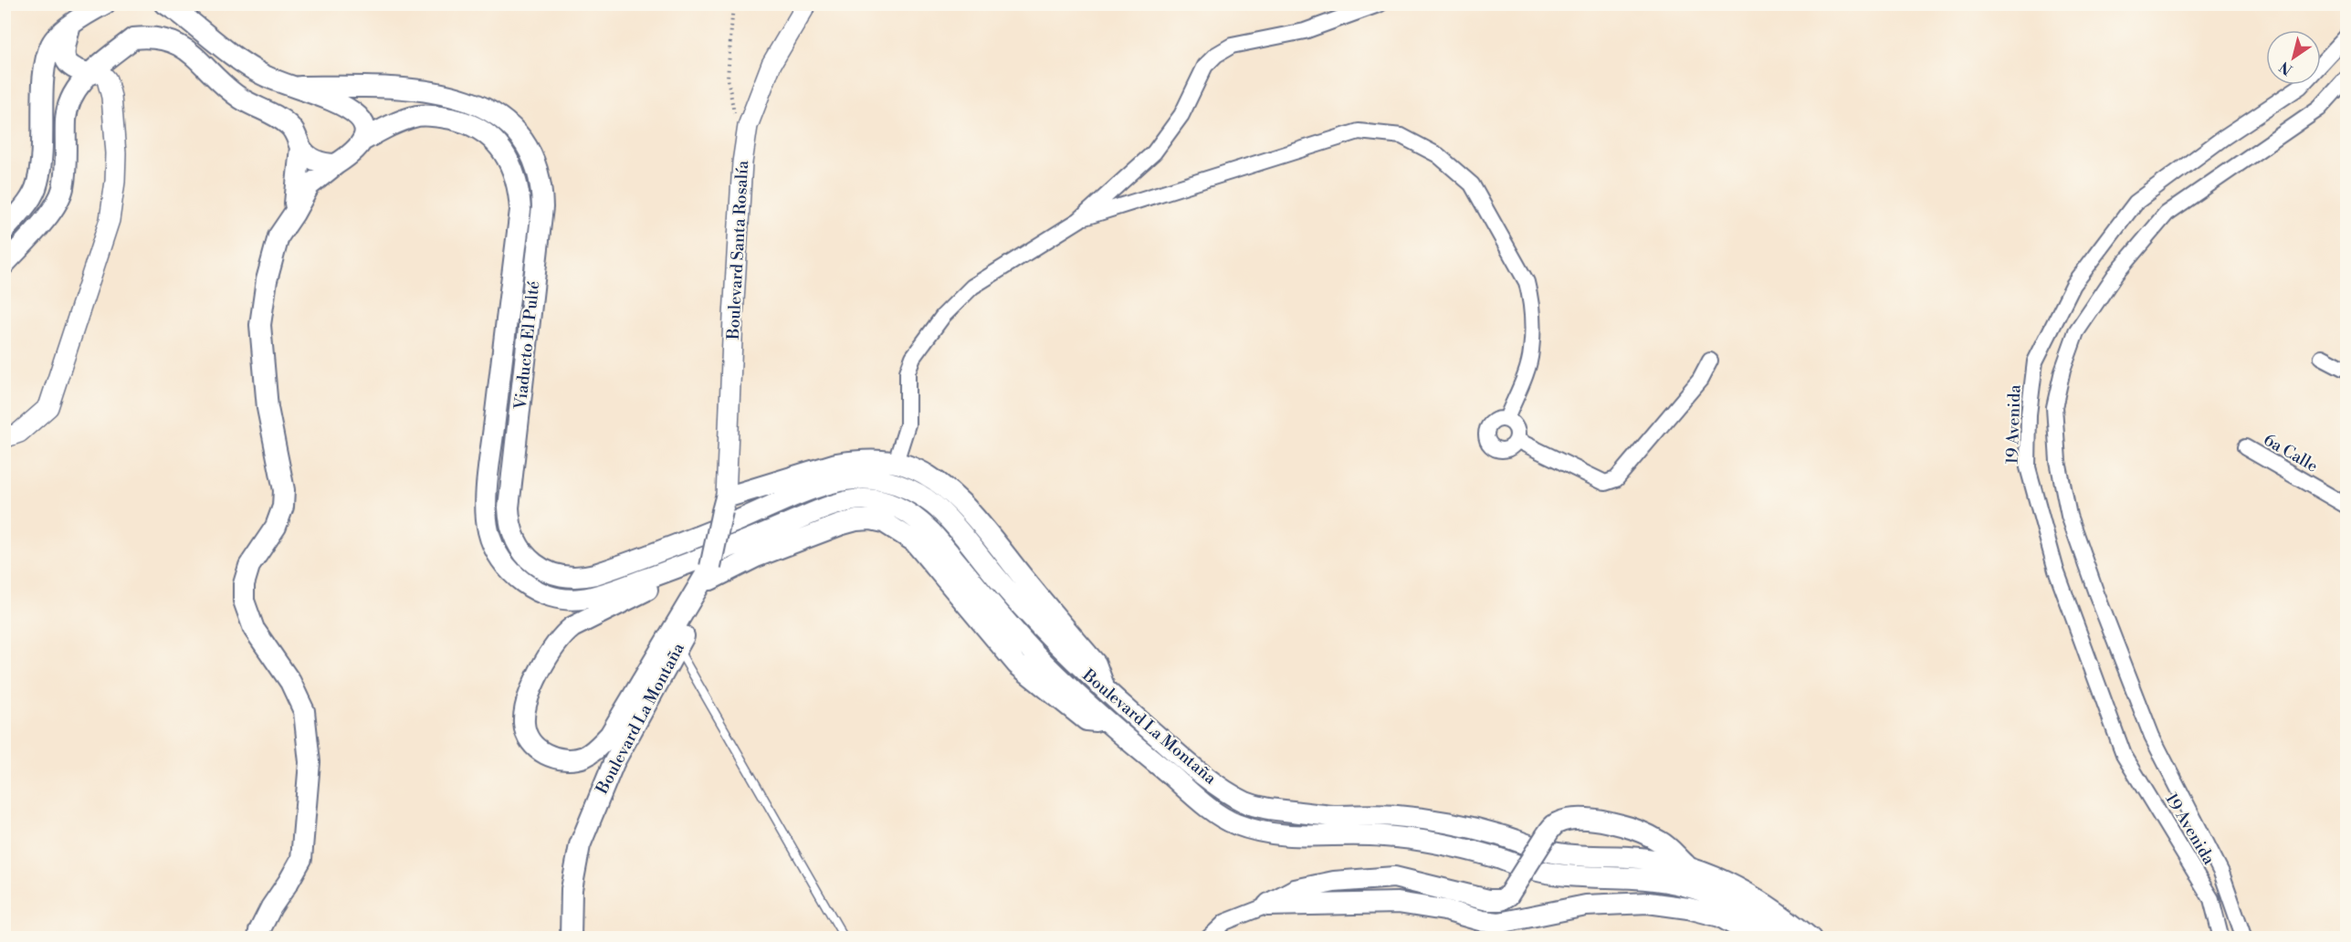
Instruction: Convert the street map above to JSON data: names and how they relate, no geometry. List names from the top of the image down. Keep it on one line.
{"streets":{"main road":["Viaducto El Pulté","Boulevard La Montaña"],"street":["Boulevard Santa Rosalía","19 Avenida","6a Calle"]},"crossings":[["Boulevard Santa Rosalía","Viaducto El Pulté"],["Boulevard Santa Rosalía","Boulevard La Montaña"],["Viaducto El Pulté","Boulevard La Montaña"]],"north":"bottom left"}
